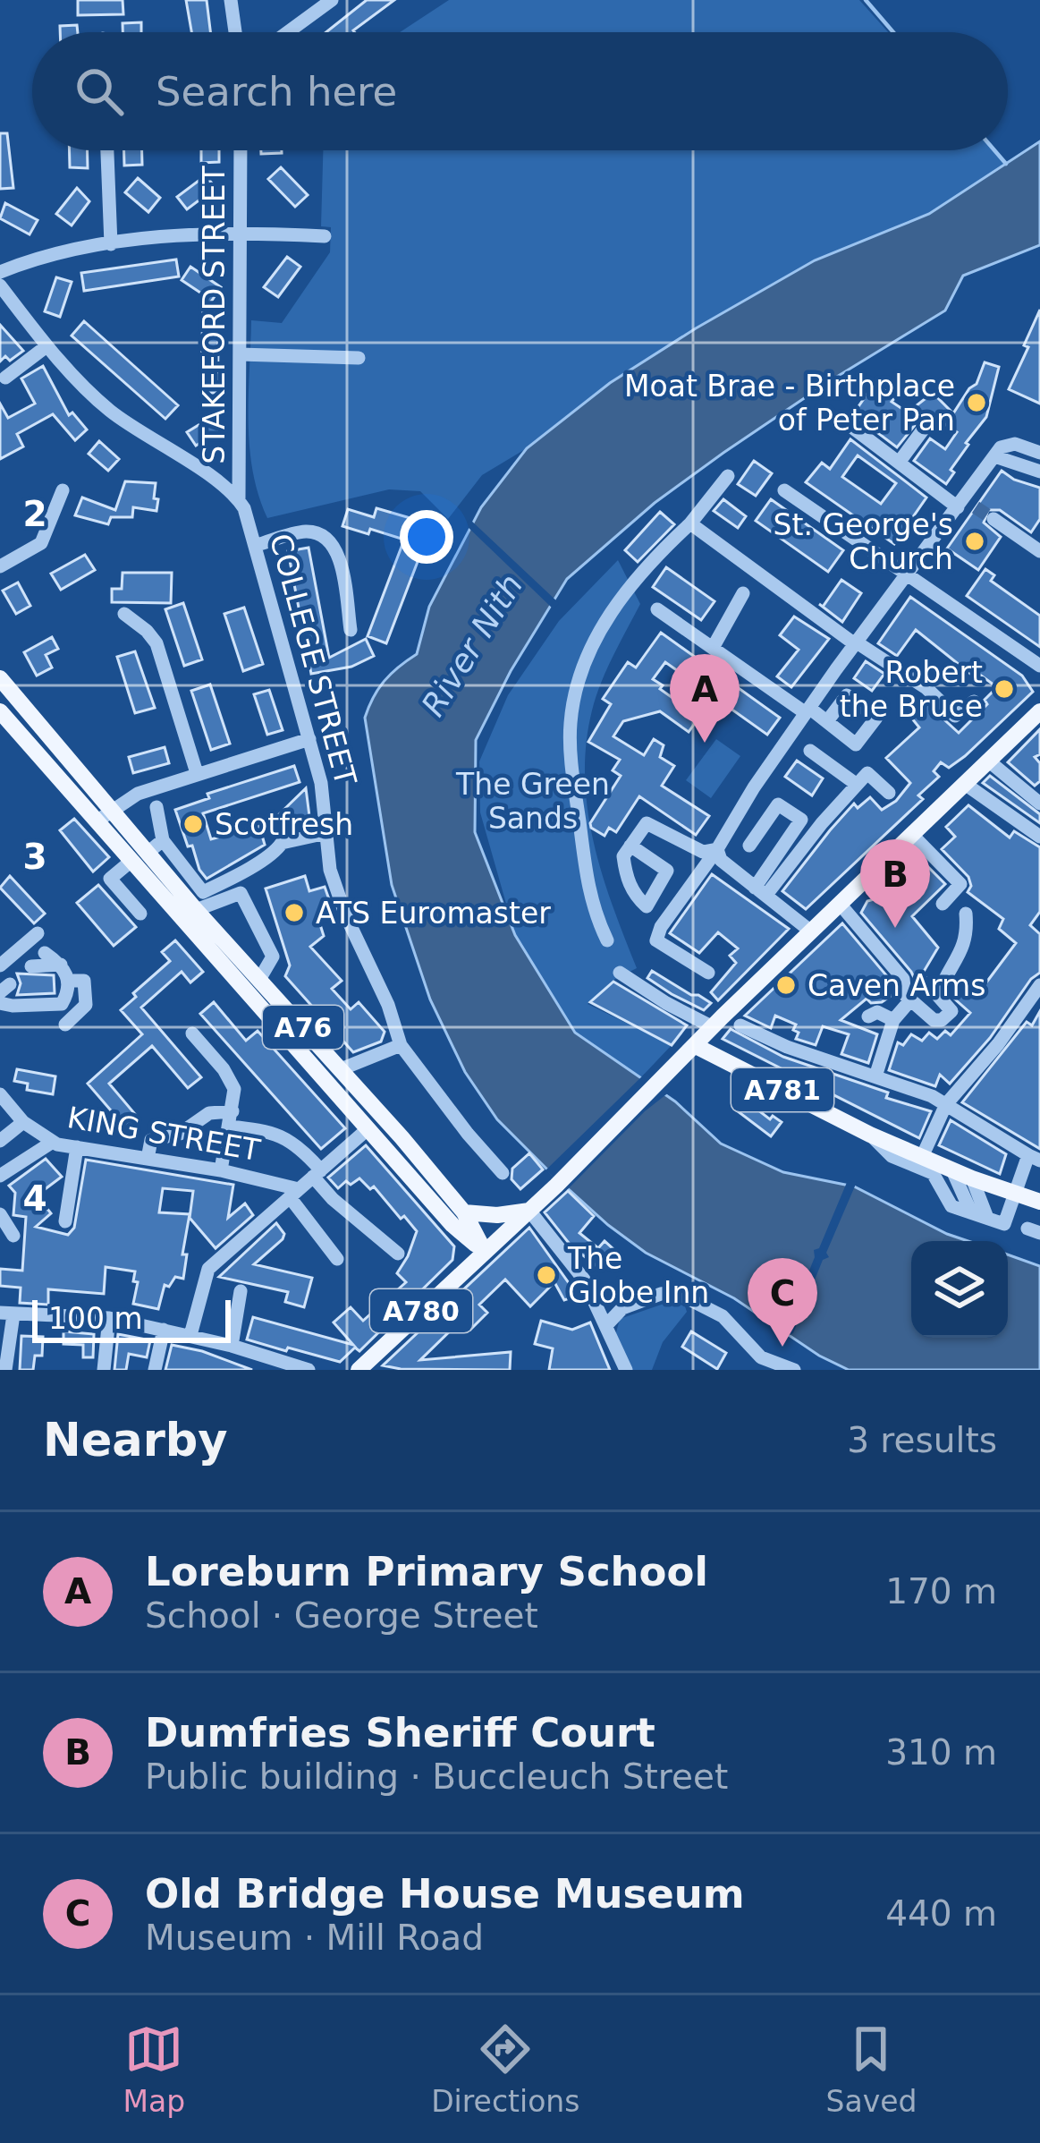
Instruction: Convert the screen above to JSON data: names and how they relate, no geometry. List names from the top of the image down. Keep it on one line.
{"streets":{"main road":["A76","A781","A780"],"street":["STAKEFORD STREET","COLLEGE STREET","KING STREET"]},"crossings":[["STAKEFORD STREET","COLLEGE STREET"],["A76","A780"],["A781","A780"]],"water":["River Nith"],"parks":["The Green Sands"],"places":["Moat Brae - Birthplace of Peter Pan","St. George's Church","Robert the Bruce","Scotfresh","ATS Euromaster","Caven Arms","The Globe Inn"],"scale_bar":"100 m","page":{"search":"Search here","pins":["A","B","C"],"scale":"100 m","heading":["Nearby","3 results"],"list":[{"mark":"A","name":"Loreburn Primary School","note":"School · George Street","value":"170 m"},{"mark":"B","name":"Dumfries Sheriff Court","note":"Public building · Buccleuch Street","value":"310 m"},{"mark":"C","name":"Old Bridge House Museum","note":"Museum · Mill Road","value":"440 m"}],"nav":["Map","Directions","Saved"]},"grid":{"rows":["2","3","4"]}}
